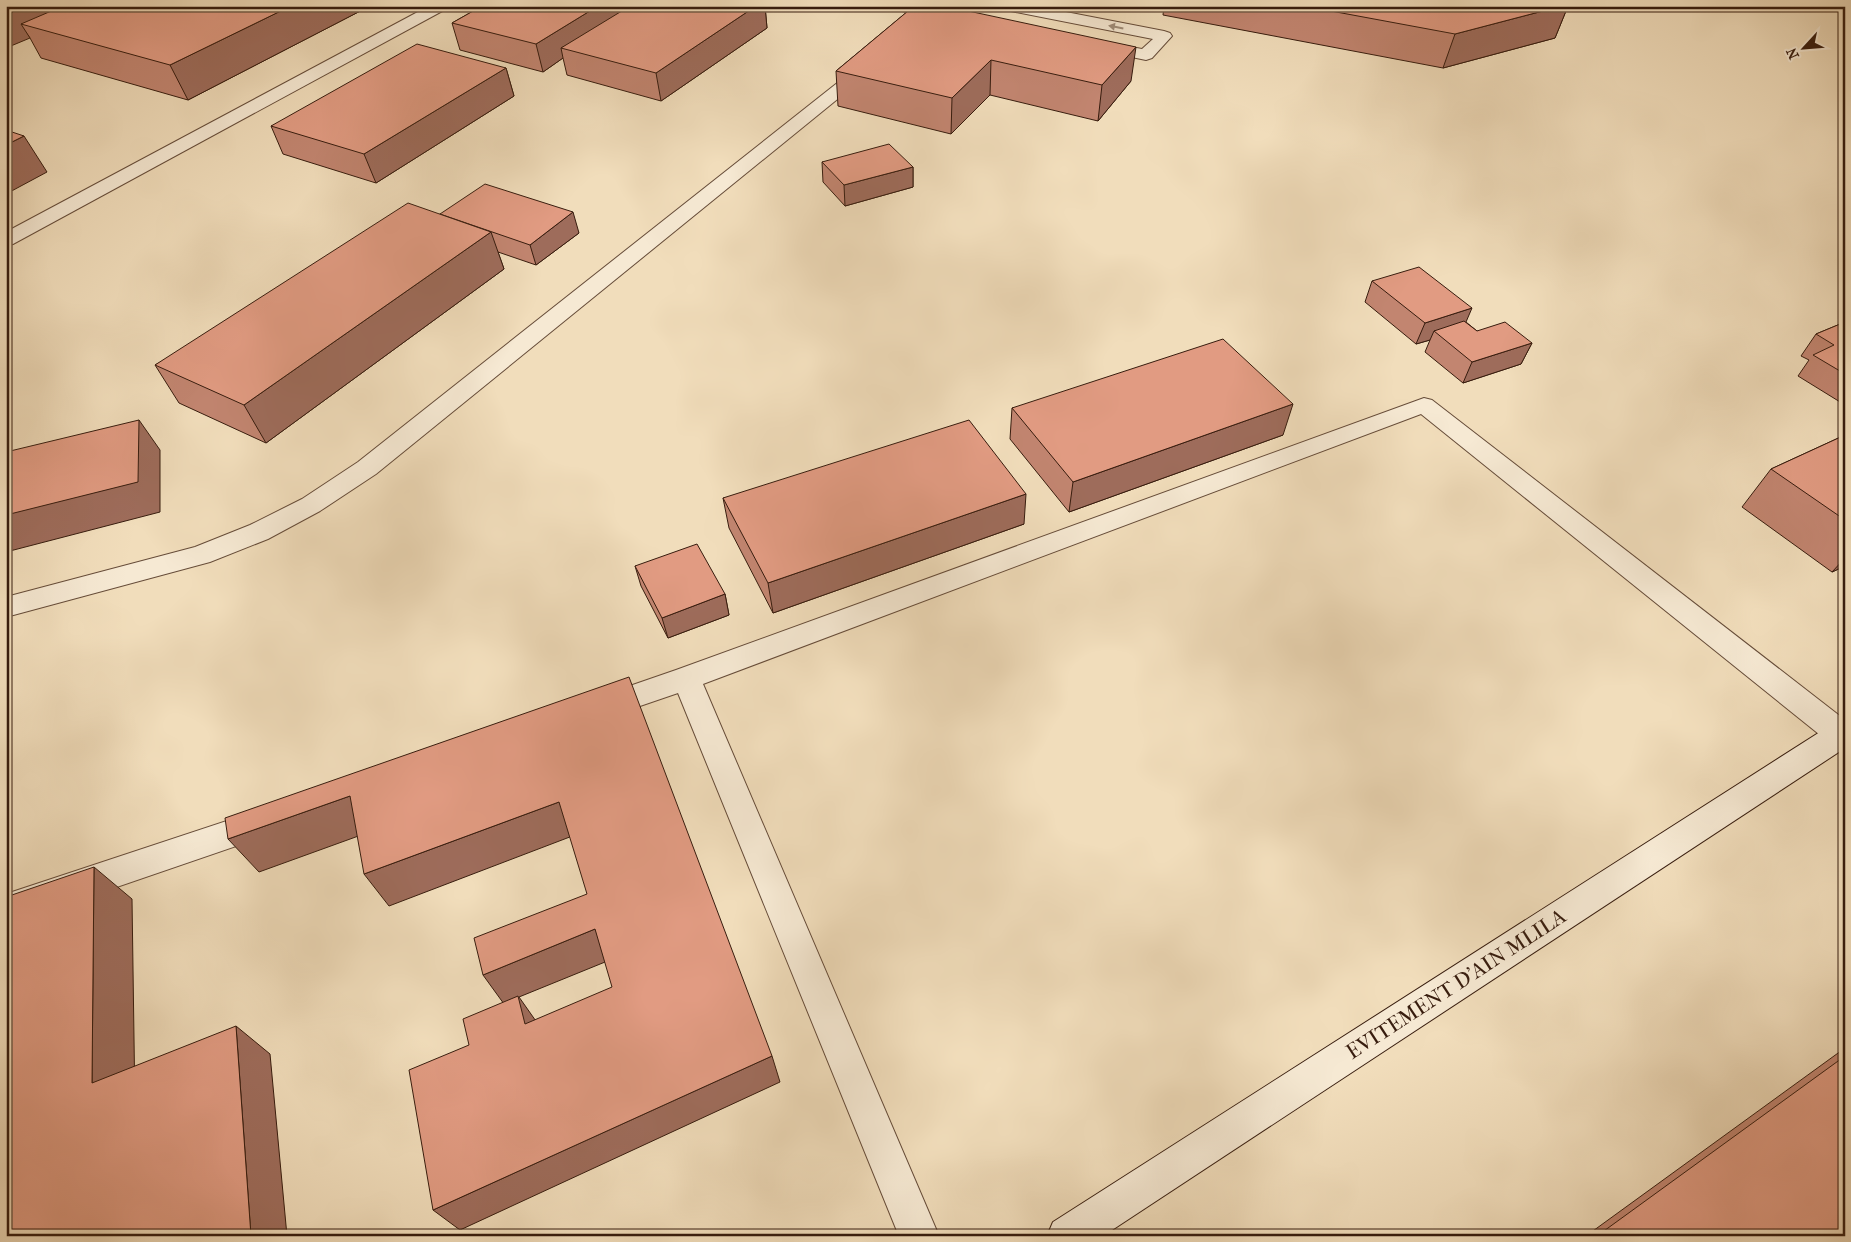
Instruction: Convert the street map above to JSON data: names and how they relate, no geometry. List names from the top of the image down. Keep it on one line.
{"streets":{"street":["EVITEMENT D'AIN MLILA"]},"north":"bottom left"}
